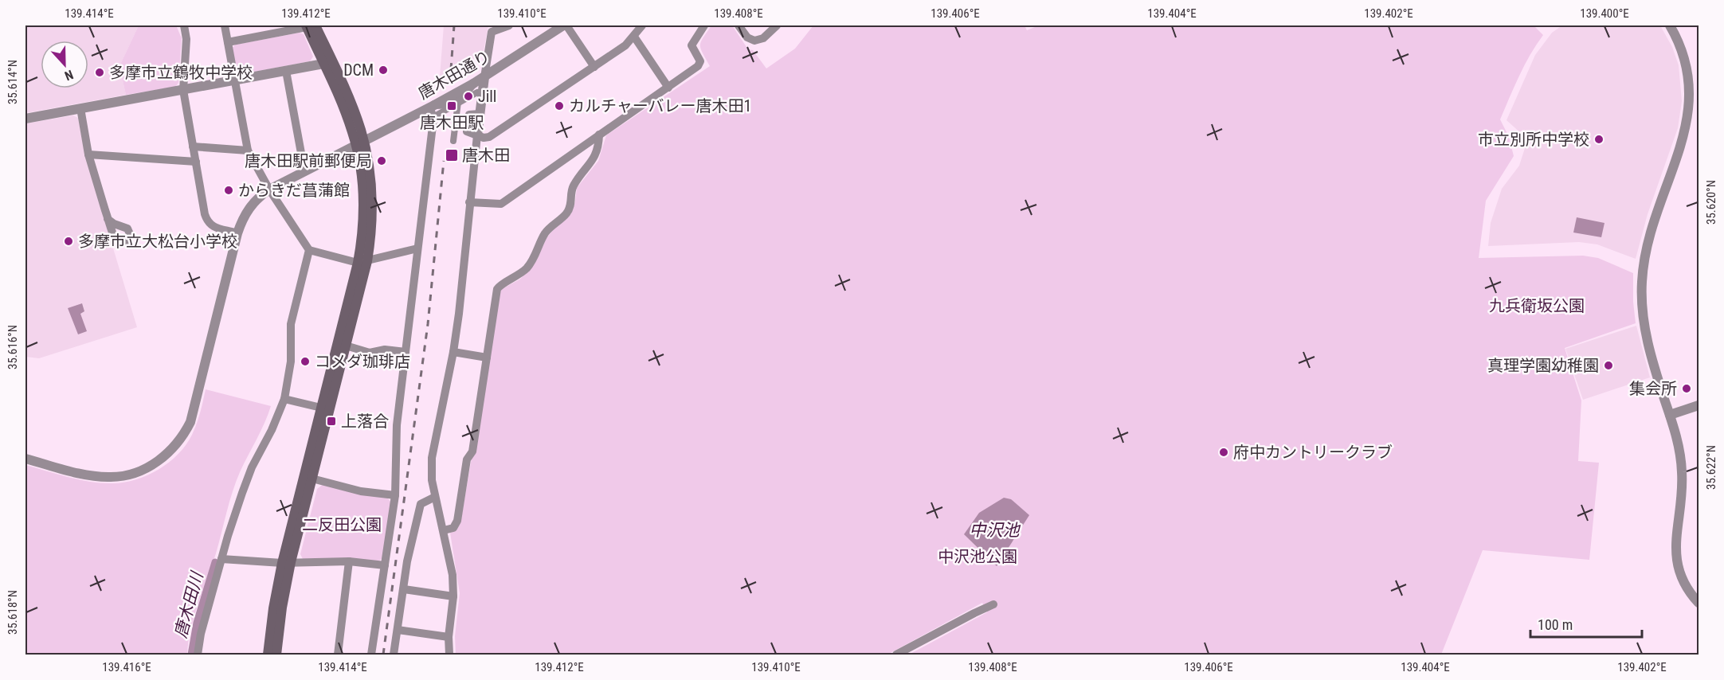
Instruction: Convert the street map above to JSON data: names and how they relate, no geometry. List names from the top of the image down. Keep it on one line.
{"streets":{"street":["唐木田通り"]},"water":["中沢池","唐木田川"],"parks":["九兵衛坂公園","二反田公園","中沢池公園"],"places":{"other":["DCM","多摩市立鶴牧中学校","Jill","カルチャーバレー唐木田1","市立別所中学校","唐木田駅前郵便局","からきだ菖蒲館","多摩市立大松台小学校","コメダ珈琲店","真理学園幼稚園","集会所","府中カントリークラブ"],"transit":["唐木田駅","唐木田","上落合"]},"scale_bar":"100 m","north":"bottom","coordinates":["139.414°E","139.412°E","139.410°E","139.408°E","139.406°E","139.404°E","139.402°E","139.400°E","35.614°N","35.620°N","35.616°N","35.622°N","35.618°N","139.416°E"]}
